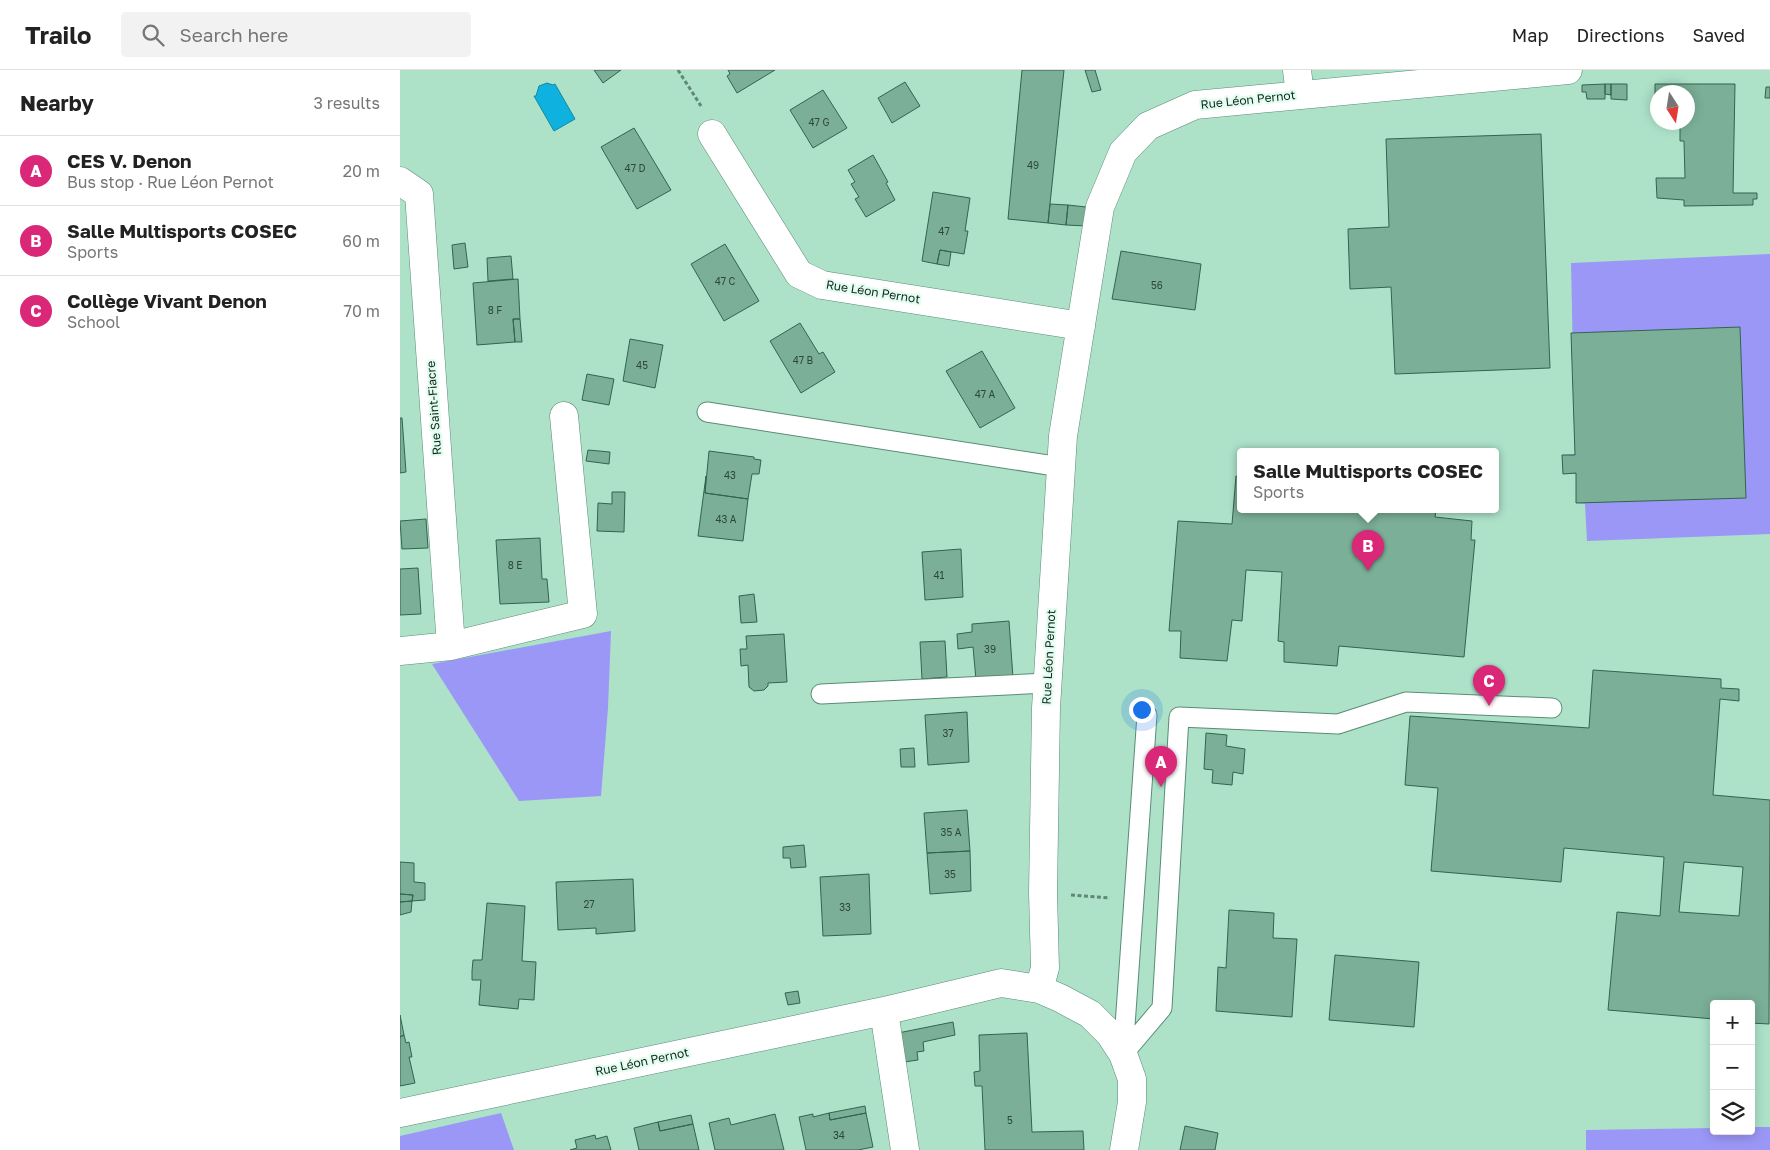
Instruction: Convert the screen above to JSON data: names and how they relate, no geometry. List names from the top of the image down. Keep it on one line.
{"streets":{"street":["Rue Léon Pernot","Rue Saint-Fiacre"]},"house_numbers":["47 G","49","47 D","47","47 C","56","8 F","47 B","45","47 A","43","43 A","8 E","41","39","37","35 A","35","27","33","5","34"],"north":"bottom","page":{"header":"Trailo","search":"Search here","nav":["Map","Directions","Saved"],"heading":["Nearby","3 results"],"list":[{"mark":"A","name":"CES V. Denon","note":"Bus stop · Rue Léon Pernot","value":"20 m"},{"mark":"B","name":"Salle Multisports COSEC","note":"Sports","value":"60 m"},{"mark":"C","name":"Collège Vivant Denon","note":"School","value":"70 m"}],"popup":["Salle Multisports COSEC","Sports"],"pins":["B","C","A"],"map_buttons":["+","−"]}}
